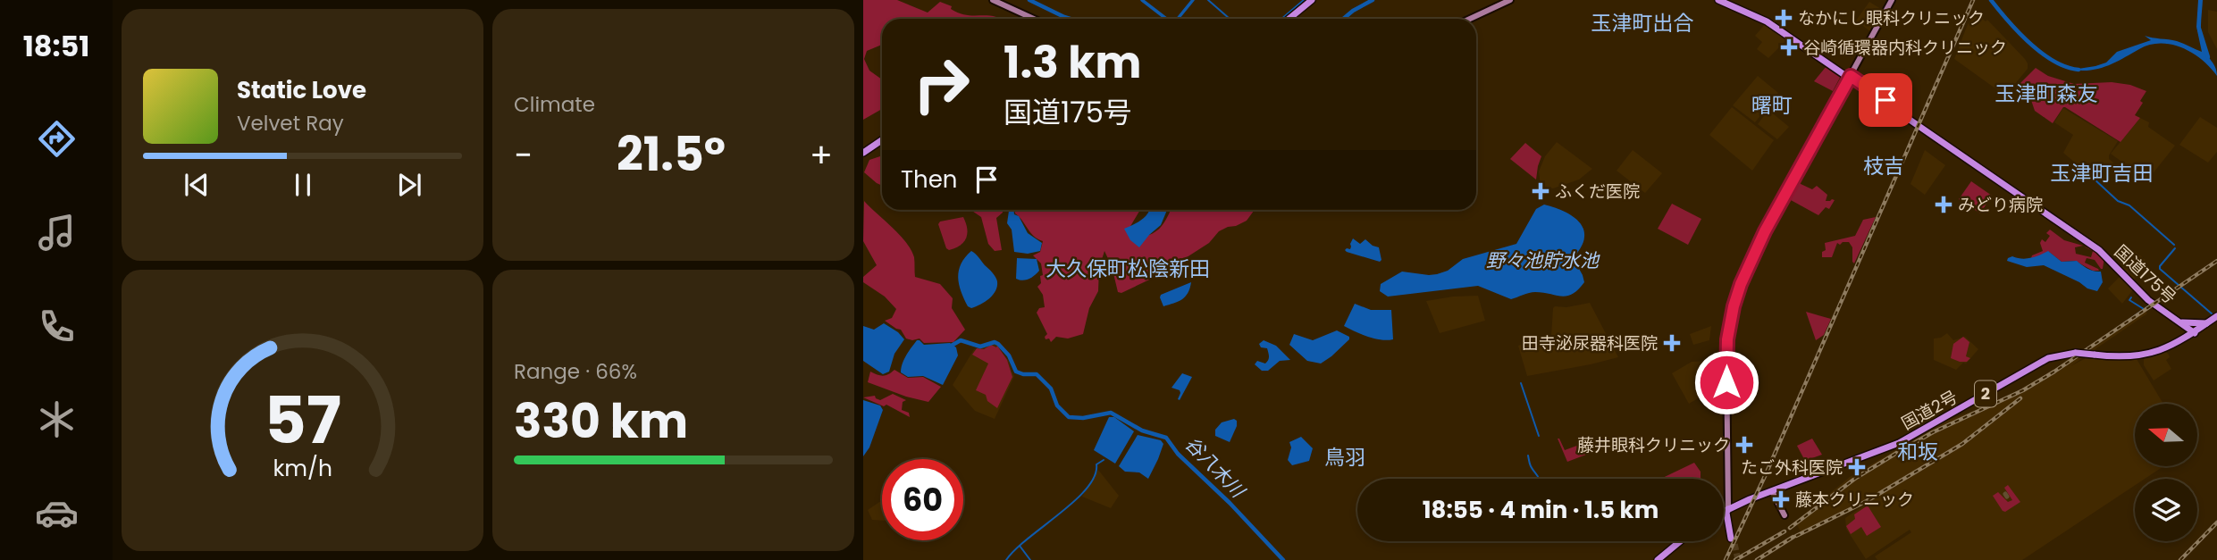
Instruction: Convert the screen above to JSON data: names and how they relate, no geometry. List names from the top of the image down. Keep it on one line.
{"streets":{"highway":["国道175号","2","国道2号"]},"crossings":[["国道175号","国道2号"]],"districts":["玉津町出合","玉津町森友","曙町","枝吉","玉津町吉田","大久保町松陰新田","和坂","鳥羽"],"water":["野々池貯水池","谷八木川"],"places":{"health":["なかにし眼科クリニック","谷崎循環器内科クリニック","ふくだ医院","みどり病院","田寺泌尿器科医院","藤井眼科クリニック","たご外科医院","藤本クリニック"]},"north":"left","page":{"tabs":"18:51","tile":["Climate",["Range · 66%","330 km"]],"turn":["1.3 km","国道175号"],"song":["Static Love","Velvet Ray"],"heat":["−","21.5°","+"],"then":"Then","limit":"60","trip":"18:55 · 4 min · 1.5 km","gauge":["57","km/h"]}}
